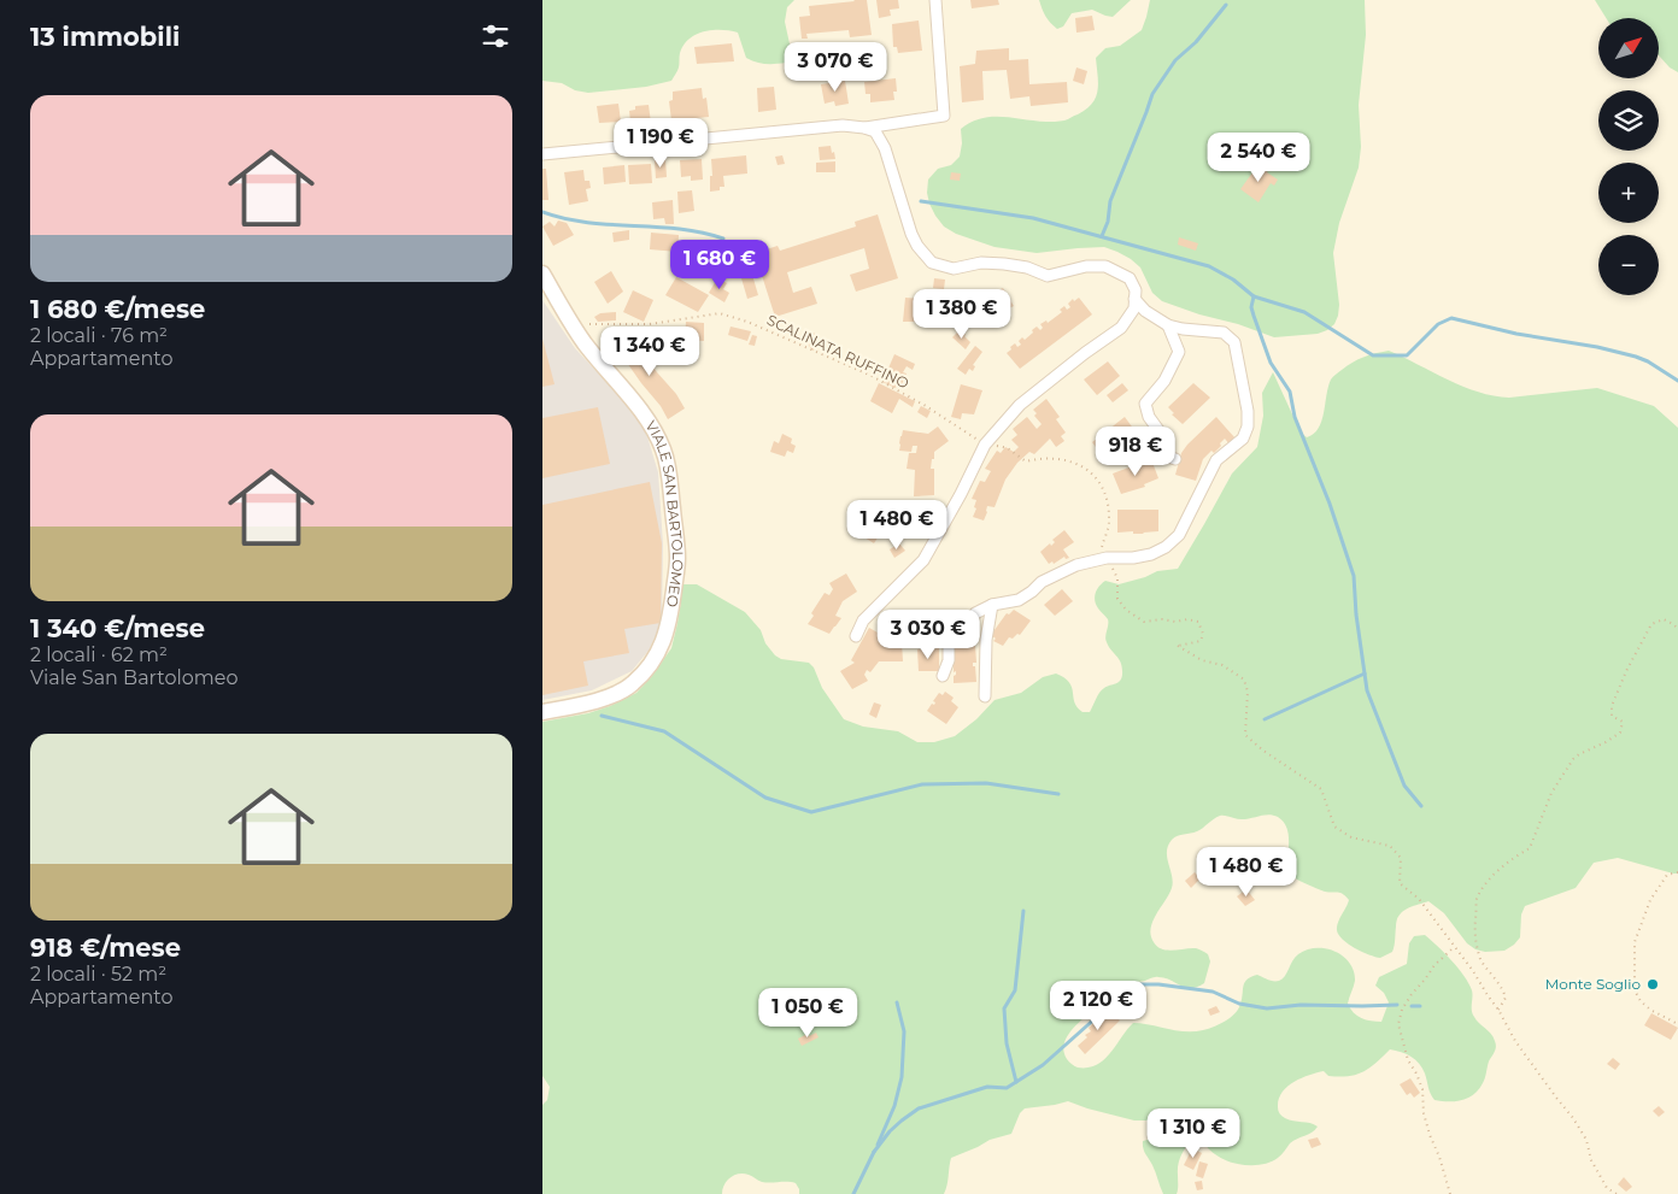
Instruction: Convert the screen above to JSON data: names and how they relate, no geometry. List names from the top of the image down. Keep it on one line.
{"streets":{"main road":["VIALE SAN BARTOLOMEO"],"path":["SCALINATA RUFFINO"]},"crossings":[["SCALINATA RUFFINO","VIALE SAN BARTOLOMEO"]],"places":["Monte Soglio"],"north":"top right","page":{"heading":"13 immobili","map_buttons":["+","−"],"price":["3 070 €","1 190 €","2 540 €","1 680 €","1 380 €","1 340 €","918 €","1 480 €","3 030 €","1 480 €","2 120 €","1 050 €","1 310 €"],"list":[{"name":"1 680 €/mese","note":"2 locali · 76 m² · Appartamento"},{"name":"1 340 €/mese","note":"2 locali · 62 m² · Viale San Bartolomeo"},{"name":"918 €/mese","note":"2 locali · 52 m² · Appartamento"}]}}
